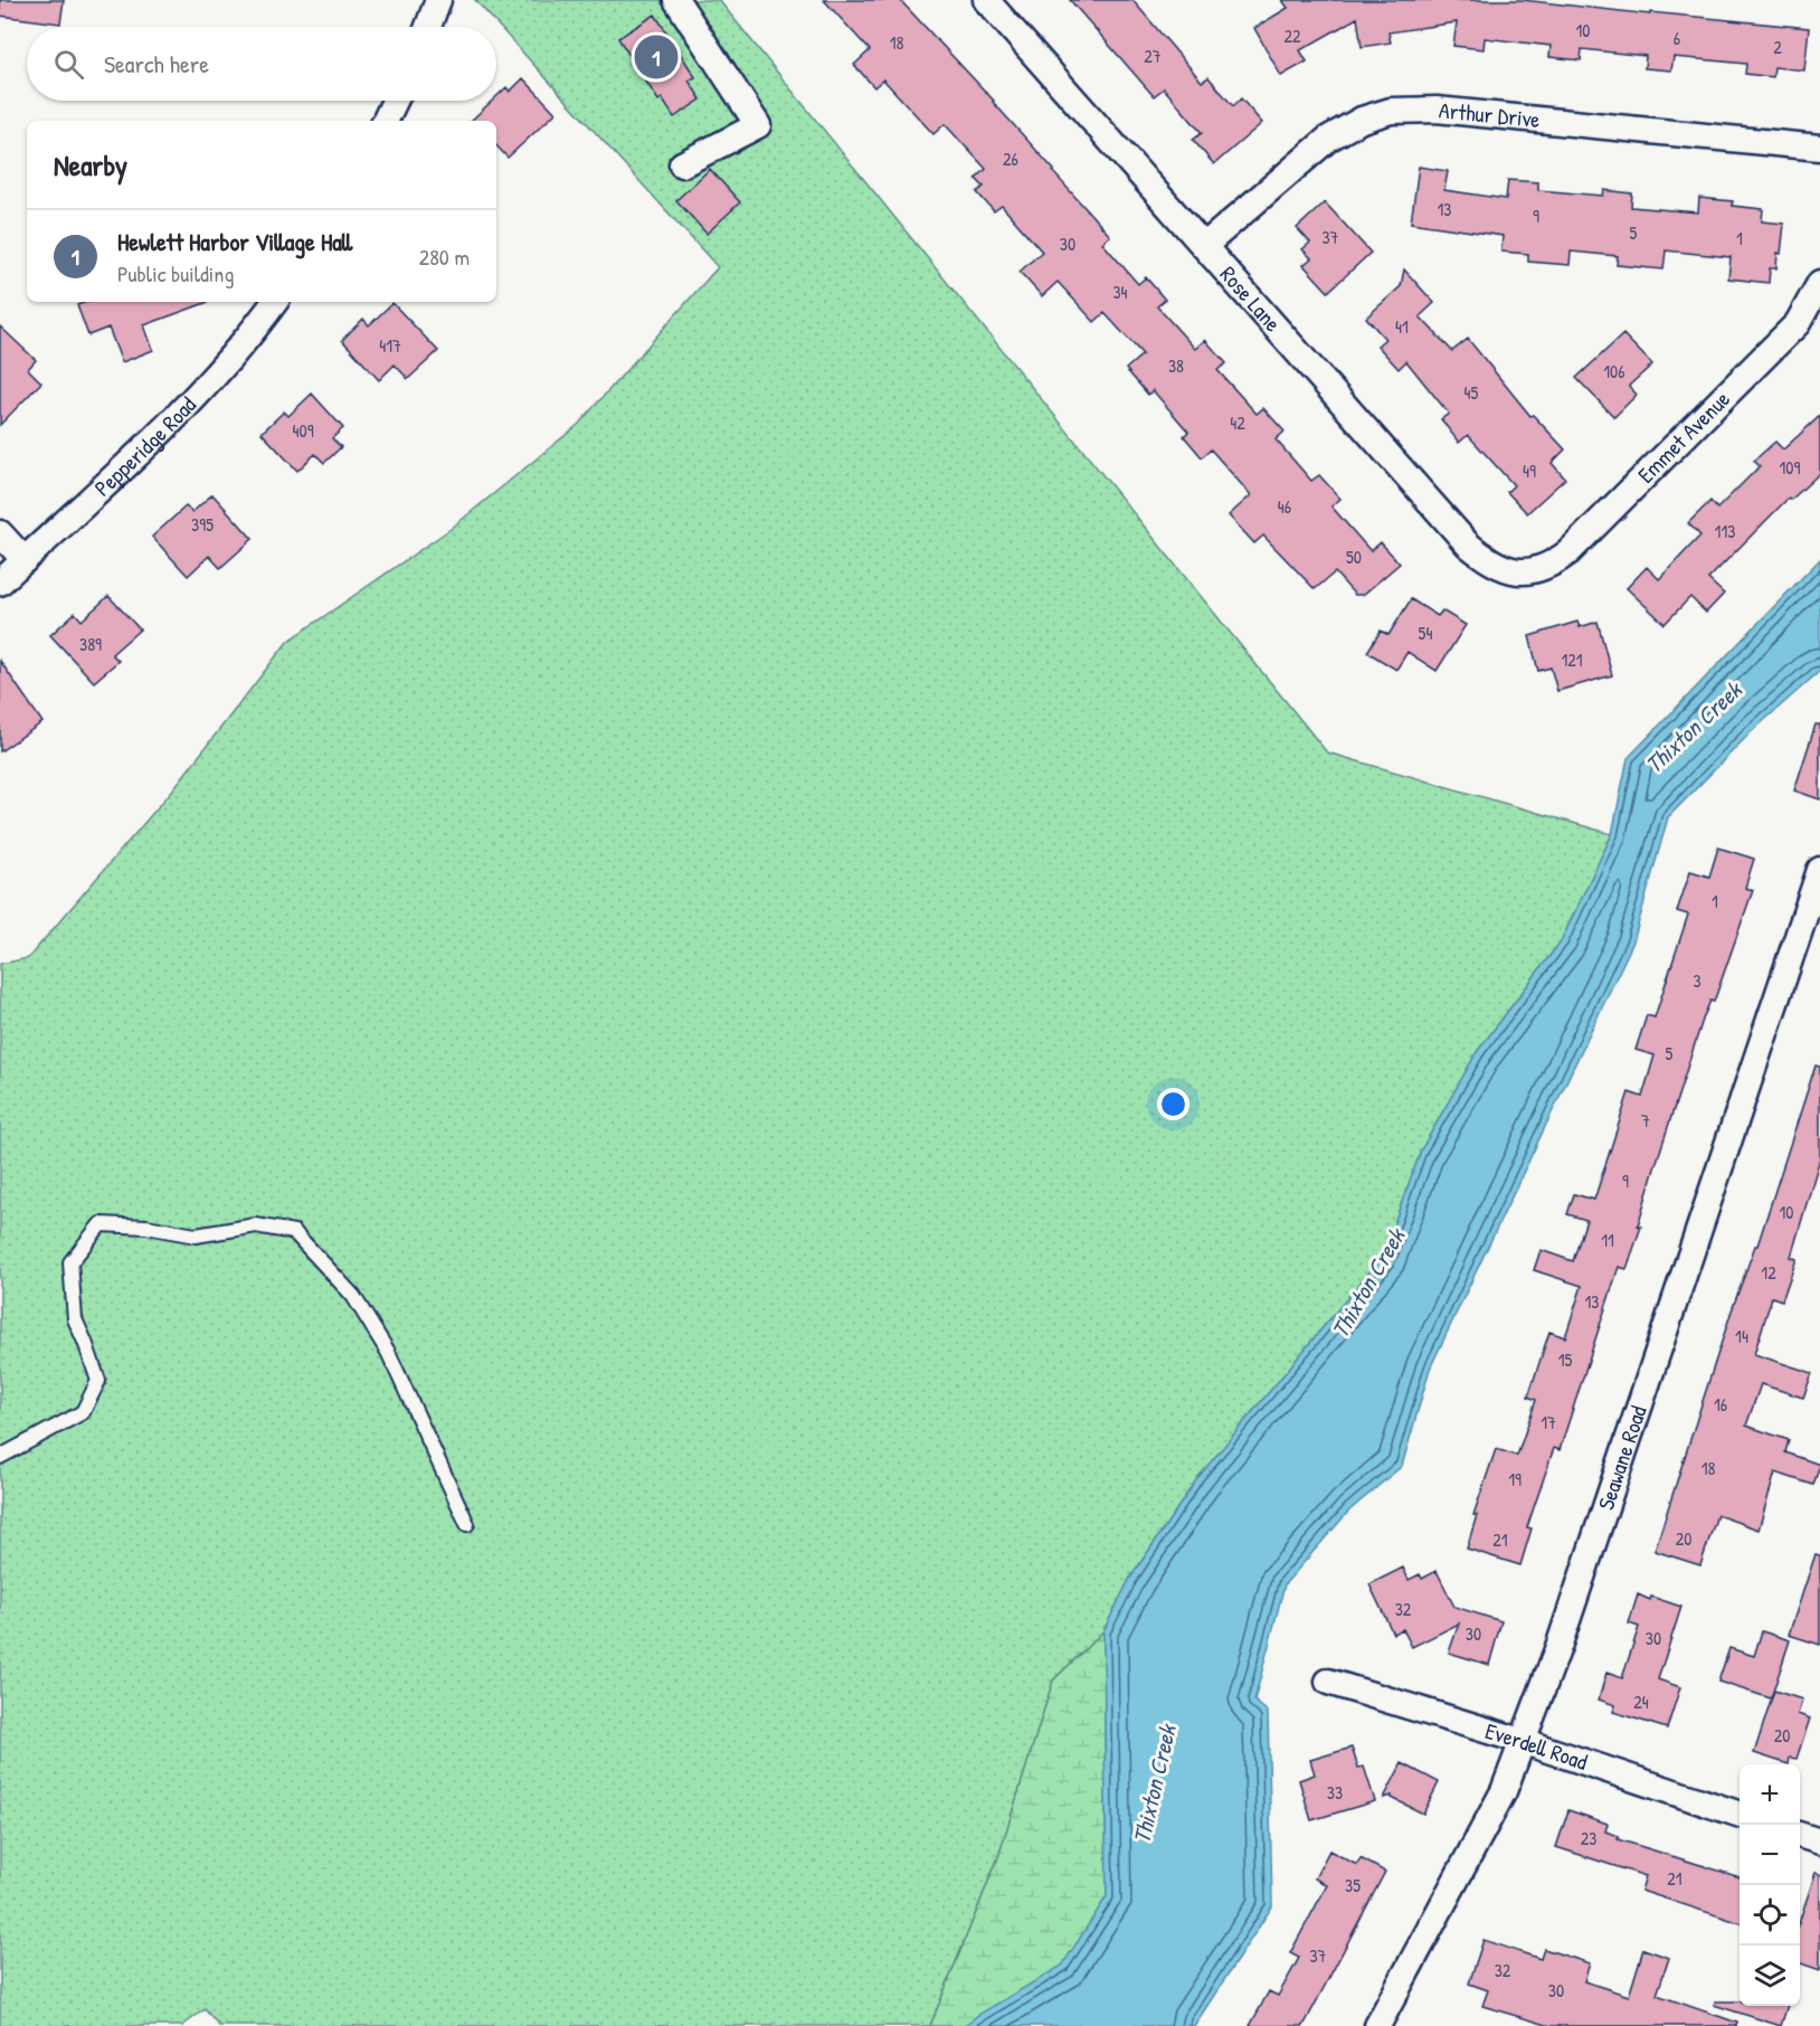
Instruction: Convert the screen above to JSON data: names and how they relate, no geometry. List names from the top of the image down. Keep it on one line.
{"streets":{"street":["Arthur Drive","Rose Lane","Emmet Avenue","Pepperidge Road","Seawane Road","Everdell Road"]},"crossings":[["Arthur Drive","Rose Lane"],["Rose Lane","Emmet Avenue"],["Seawane Road","Everdell Road"]],"water":["Thixton Creek"],"house_numbers":["10","22","6","18","2","27","26","13","9","5","37","1","30","34","41","417","38","106","45","42","409","109","49","46","395","113","50","54","389","121","1","3","5","7","9","10","11","12","13","14","15","16","17","18","19","20","21","32","30","30","24","20","33","23","21","35","37","32","30"],"page":{"search":"Search here","pins":"1","heading":"Nearby","list":[{"mark":"1","name":"Hewlett Harbor Village Hall","note":"Public building","value":"280 m"}],"map_buttons":["+","−"]}}
